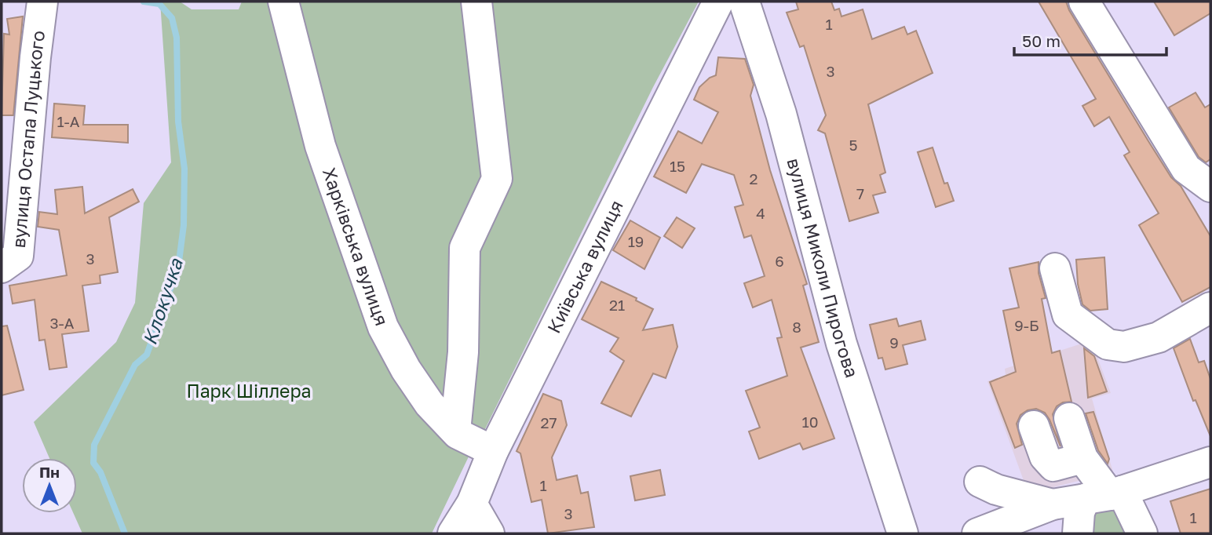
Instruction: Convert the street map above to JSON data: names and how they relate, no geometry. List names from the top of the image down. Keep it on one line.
{"streets":{"street":["вулиця Остапа Луцького","Харківська вулиця","Київська вулиця","вулиця Миколи Пирогова"]},"crossings":[["Харківська вулиця","Київська вулиця"]],"water":["Клокучка"],"parks":["Парк Шіллера"],"house_numbers":["1","3","1-А","5","15","2","7","4","19","3","6","21","3-А","9-Б","8","9","10","27","1","3","1"],"scale_bar":"50 m","north":"top"}
